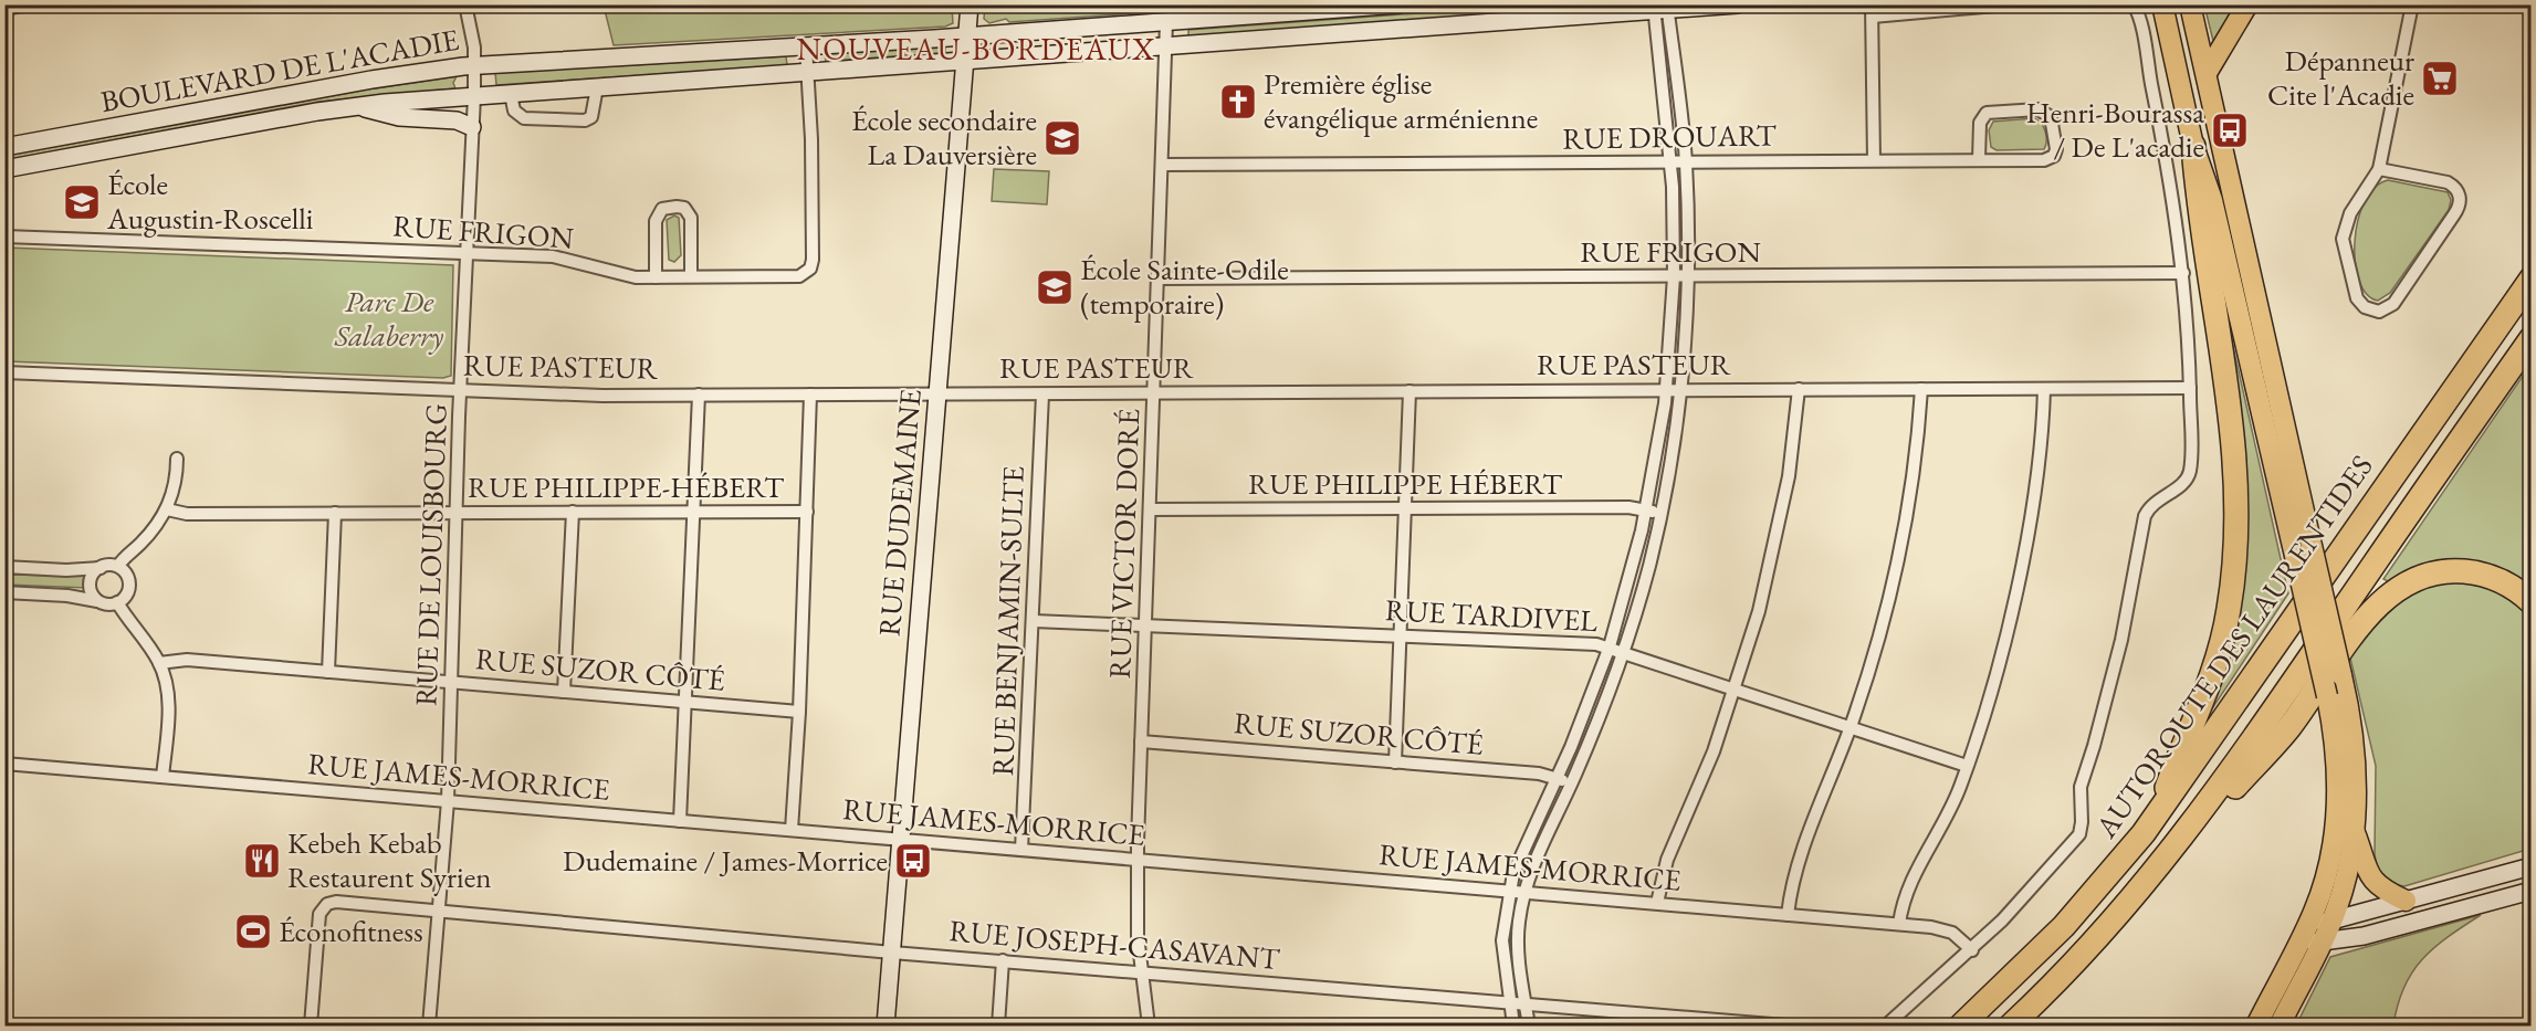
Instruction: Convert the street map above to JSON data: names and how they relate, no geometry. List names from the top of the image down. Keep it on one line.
{"streets":{"highway":["AUTOROUTE DES LAURENTIDES"],"main road":["BOULEVARD DE L'ACADIE","RUE DUDEMAINE"],"street":["RUE DROUART","RUE FRIGON","RUE PASTEUR","RUE PHILIPPE HÉBERT","RUE PHILIPPE-HÉBERT","RUE VICTOR DORÉ","RUE DE LOUISBOURG","RUE TARDIVEL","RUE BENJAMIN-SULTE","RUE SUZOR CÔTÉ","RUE JAMES-MORRICE","RUE JOSEPH-CASAVANT"]},"crossings":[["BOULEVARD DE L'ACADIE","RUE FRIGON"],["BOULEVARD DE L'ACADIE","RUE DUDEMAINE"],["BOULEVARD DE L'ACADIE","RUE VICTOR DORÉ"],["BOULEVARD DE L'ACADIE","RUE DE LOUISBOURG"],["RUE DROUART","RUE VICTOR DORÉ"],["RUE FRIGON","RUE VICTOR DORÉ"],["RUE FRIGON","RUE DE LOUISBOURG"],["RUE PASTEUR","RUE DUDEMAINE"],["RUE PASTEUR","RUE VICTOR DORÉ"],["RUE PASTEUR","RUE DE LOUISBOURG"],["RUE PASTEUR","RUE BENJAMIN-SULTE"],["RUE PHILIPPE HÉBERT","RUE VICTOR DORÉ"],["RUE PHILIPPE-HÉBERT","RUE DE LOUISBOURG"],["RUE DUDEMAINE","RUE JAMES-MORRICE"],["RUE DUDEMAINE","RUE JOSEPH-CASAVANT"],["RUE VICTOR DORÉ","RUE TARDIVEL"],["RUE VICTOR DORÉ","RUE SUZOR CÔTÉ"],["RUE VICTOR DORÉ","RUE JAMES-MORRICE"],["RUE VICTOR DORÉ","RUE JOSEPH-CASAVANT"],["RUE DE LOUISBOURG","RUE SUZOR CÔTÉ"],["RUE DE LOUISBOURG","RUE JAMES-MORRICE"],["RUE DE LOUISBOURG","RUE JOSEPH-CASAVANT"],["RUE TARDIVEL","RUE BENJAMIN-SULTE"],["RUE BENJAMIN-SULTE","RUE JAMES-MORRICE"]],"districts":["NOUVEAU-BORDEAUX"],"parks":["Parc De Salaberry"],"places":{"supermarket":["Dépanneur Cite l'Acadie"],"church":["Première église évangélique arménienne"],"bus stop":["Henri-Bourassa / De L'acadie","Dudemaine / James-Morrice"],"school or university":["École secondaire La Dauversière","École Augustin-Roscelli","École Sainte-Odile (temporaire)"],"restaurant":["Kebeh Kebab Restaurent Syrien"],"sports":["Éconofitness"]}}
